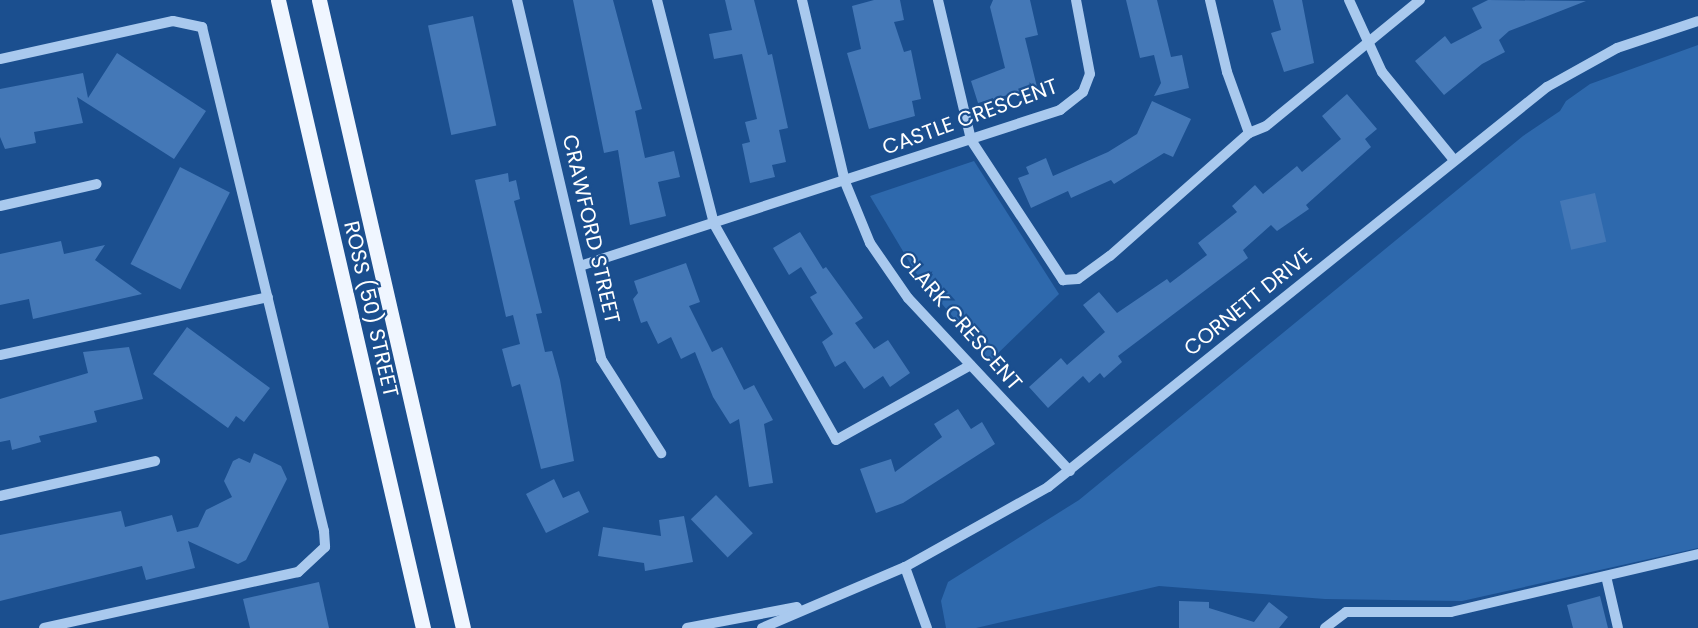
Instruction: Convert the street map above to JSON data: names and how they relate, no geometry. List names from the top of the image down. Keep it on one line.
{"streets":{"main road":["ROSS (50) STREET"],"street":["CASTLE CRESCENT","CRAWFORD STREET","CORNETT DRIVE","CLARK CRESCENT"]},"crossings":[["CASTLE CRESCENT","CLARK CRESCENT"],["CORNETT DRIVE","CLARK CRESCENT"]]}
